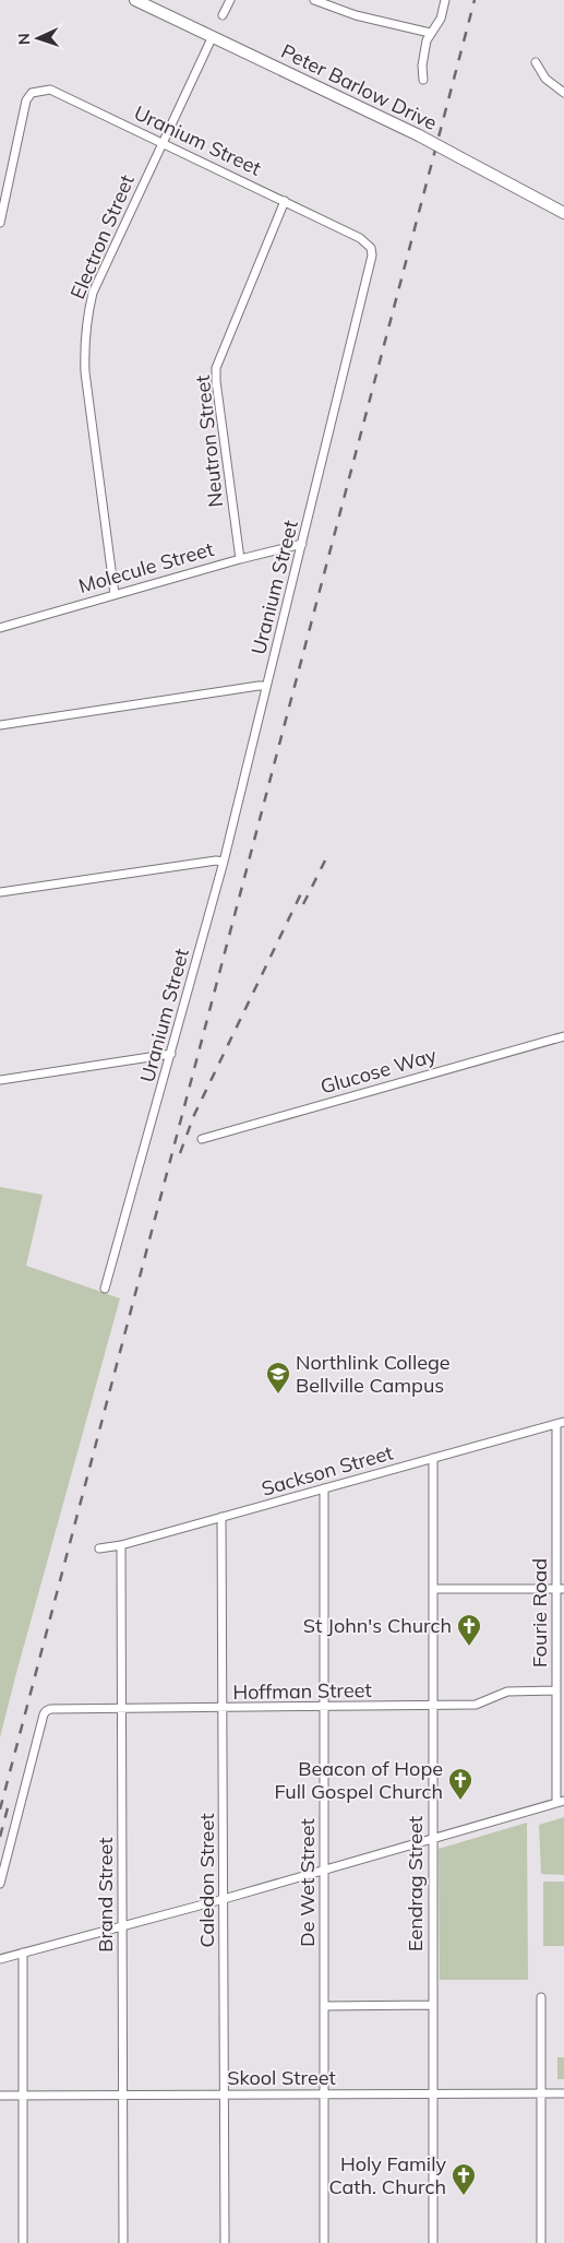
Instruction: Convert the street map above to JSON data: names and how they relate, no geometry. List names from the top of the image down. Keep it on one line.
{"streets":{"street":["Peter Barlow Drive","Uranium Street","Electron Street","Neutron Street","Molecule Street","Glucose Way","Sackson Street","Fourie Road","Hoffman Street","Caledon Street","De Wet Street","Eendrag Street","Brand Street","Skool Street"]},"crossings":[["Peter Barlow Drive","Electron Street"],["Uranium Street","Electron Street"],["Uranium Street","Neutron Street"],["Uranium Street","Molecule Street"],["Electron Street","Molecule Street"],["Neutron Street","Molecule Street"],["Sackson Street","Fourie Road"],["Sackson Street","Caledon Street"],["Sackson Street","De Wet Street"],["Sackson Street","Eendrag Street"],["Sackson Street","Brand Street"],["Fourie Road","Hoffman Street"],["Hoffman Street","Caledon Street"],["Hoffman Street","De Wet Street"],["Hoffman Street","Eendrag Street"],["Hoffman Street","Brand Street"],["Caledon Street","Skool Street"],["De Wet Street","Skool Street"],["Eendrag Street","Skool Street"],["Brand Street","Skool Street"]],"places":{"school or university":["Northlink College Bellville Campus"],"church":["St John's Church","Beacon of Hope Full Gospel Church","Holy Family Cath. Church"]},"north":"left"}
